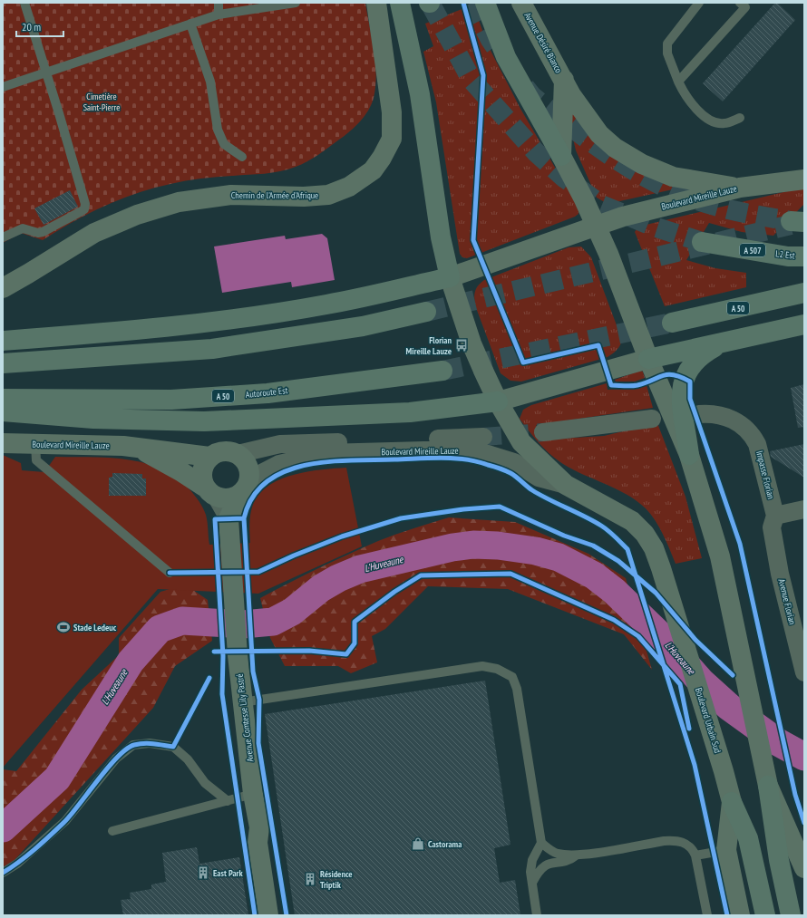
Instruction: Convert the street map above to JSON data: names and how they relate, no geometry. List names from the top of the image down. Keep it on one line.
{"streets":{"highway":["A 507","L2 Est","A 50","Autoroute Est","Boulevard Urbain Sud"],"main road":["Avenue Désiré Bianco","Chemin de l'Armée d'Afrique","Boulevard Mireille Lauze","Avenue Comtesse Lily Pastré"],"street":["Impasse Florian","Avenue Florian"]},"crossings":[["Avenue Désiré Bianco","Boulevard Mireille Lauze"],["Boulevard Mireille Lauze","Avenue Comtesse Lily Pastré"],["Boulevard Mireille Lauze","Boulevard Urbain Sud"],["Impasse Florian","Avenue Florian"]],"water":["L'Huveaune"],"parks":["Cimetière Saint-Pierre"],"places":{"bus stop":["Florian Mireille Lauze"],"sports":["Stade Ledeuc"],"shop":["Castorama"],"building":["East Park","Résidence Triptik"]},"scale_bar":"20 m"}
